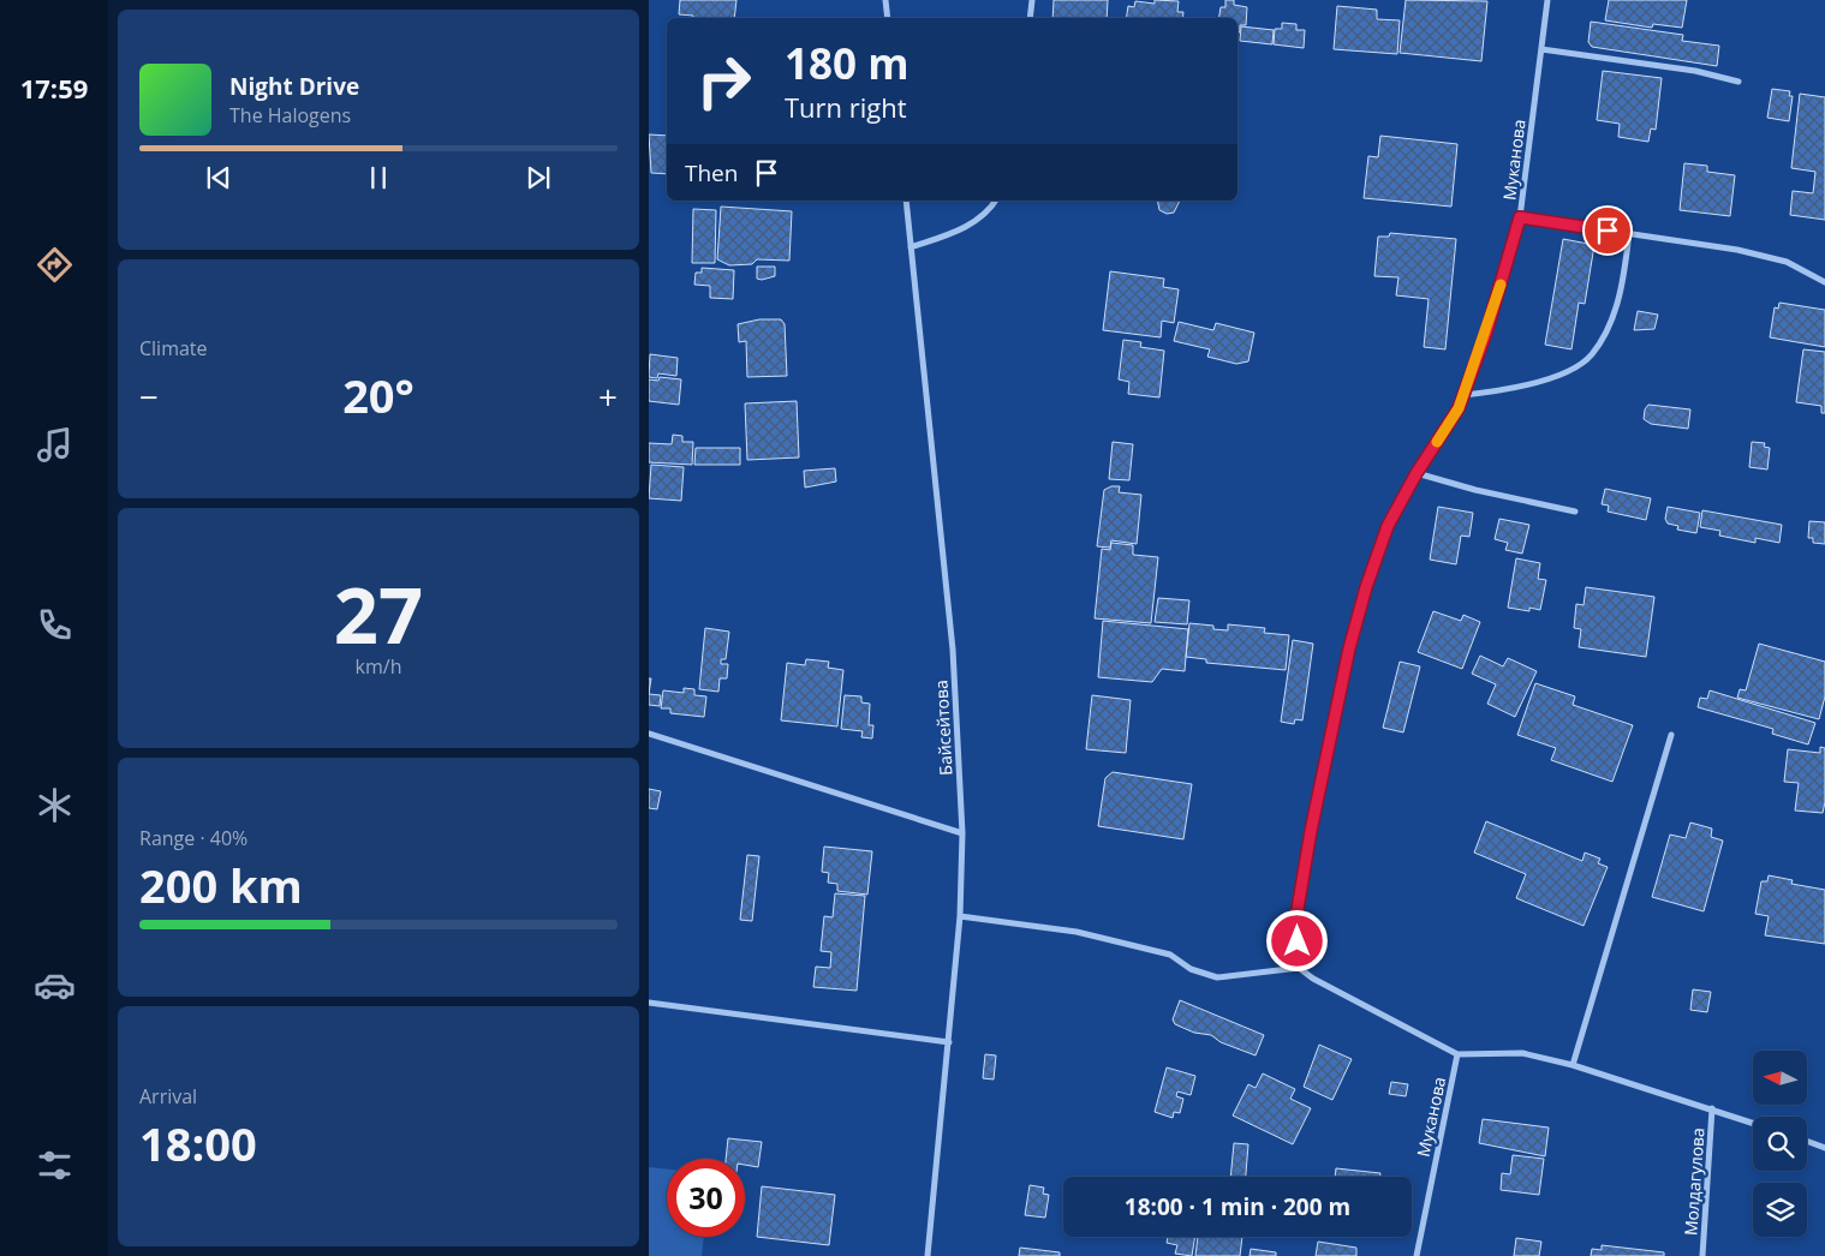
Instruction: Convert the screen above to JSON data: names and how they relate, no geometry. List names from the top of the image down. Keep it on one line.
{"streets":{"street":["Муканова","Байсейтова","Молдагулова"]},"north":"left","page":{"tabs":"17:59","turn":["180 m","Turn right"],"song":["Night Drive","The Halogens"],"then":"Then","tile":["Climate",["27","km/h"],["Range · 40%","200 km"],["Arrival","18:00"]],"heat":["−","20°","+"],"limit":"30","trip":"18:00 · 1 min · 200 m"}}
